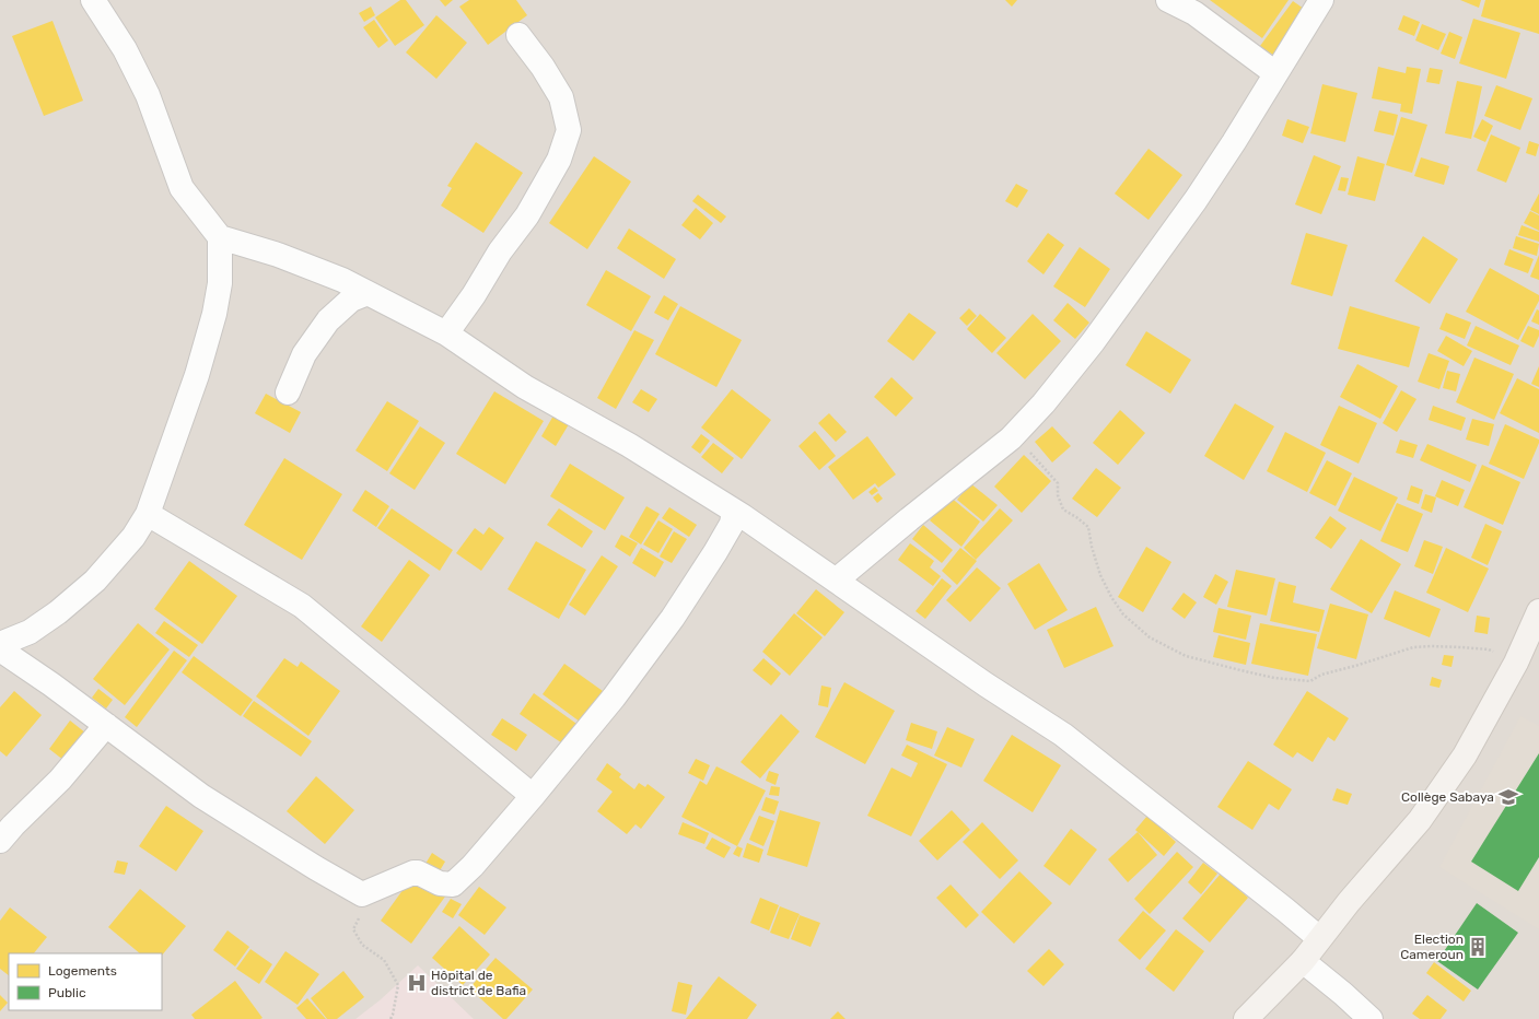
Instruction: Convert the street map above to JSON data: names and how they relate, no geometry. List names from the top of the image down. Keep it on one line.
{"places":{"school or university":["Collège Sabaya"],"building":["Election Cameroun"],"hospital":["Hôpital de district de Bafia"]},"legend":["Logements","Public"]}
